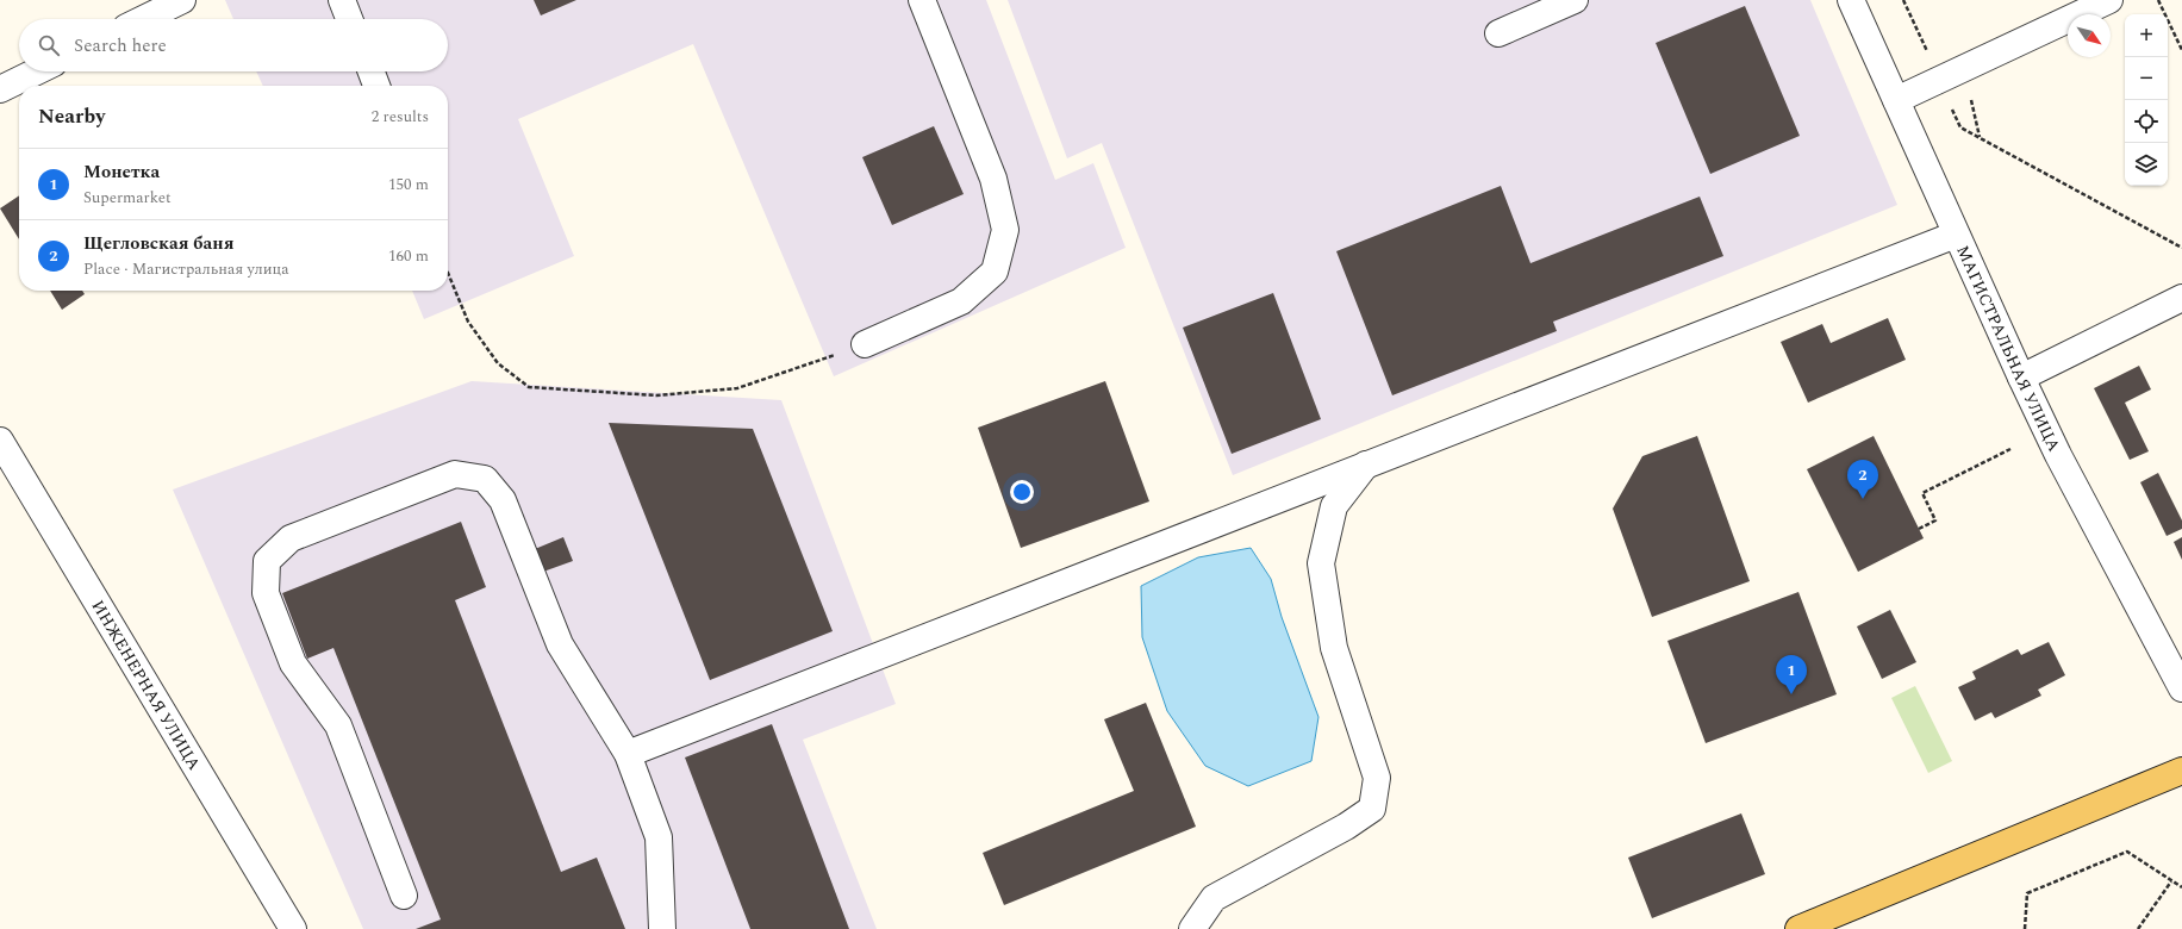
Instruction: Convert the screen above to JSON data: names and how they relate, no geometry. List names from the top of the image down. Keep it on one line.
{"streets":{"street":["МАГИСТРАЛЬНАЯ УЛИЦА","ИНЖЕНЕРНАЯ УЛИЦА"]},"north":"bottom right","page":{"map_buttons":["+","−"],"search":"Search here","heading":["Nearby","2 results"],"list":[{"mark":"1","name":"Монетка","note":"Supermarket","value":"150 m"},{"mark":"2","name":"Щегловская баня","note":"Place · Магистральная улица","value":"160 m"}],"pins":["2","1"]}}
